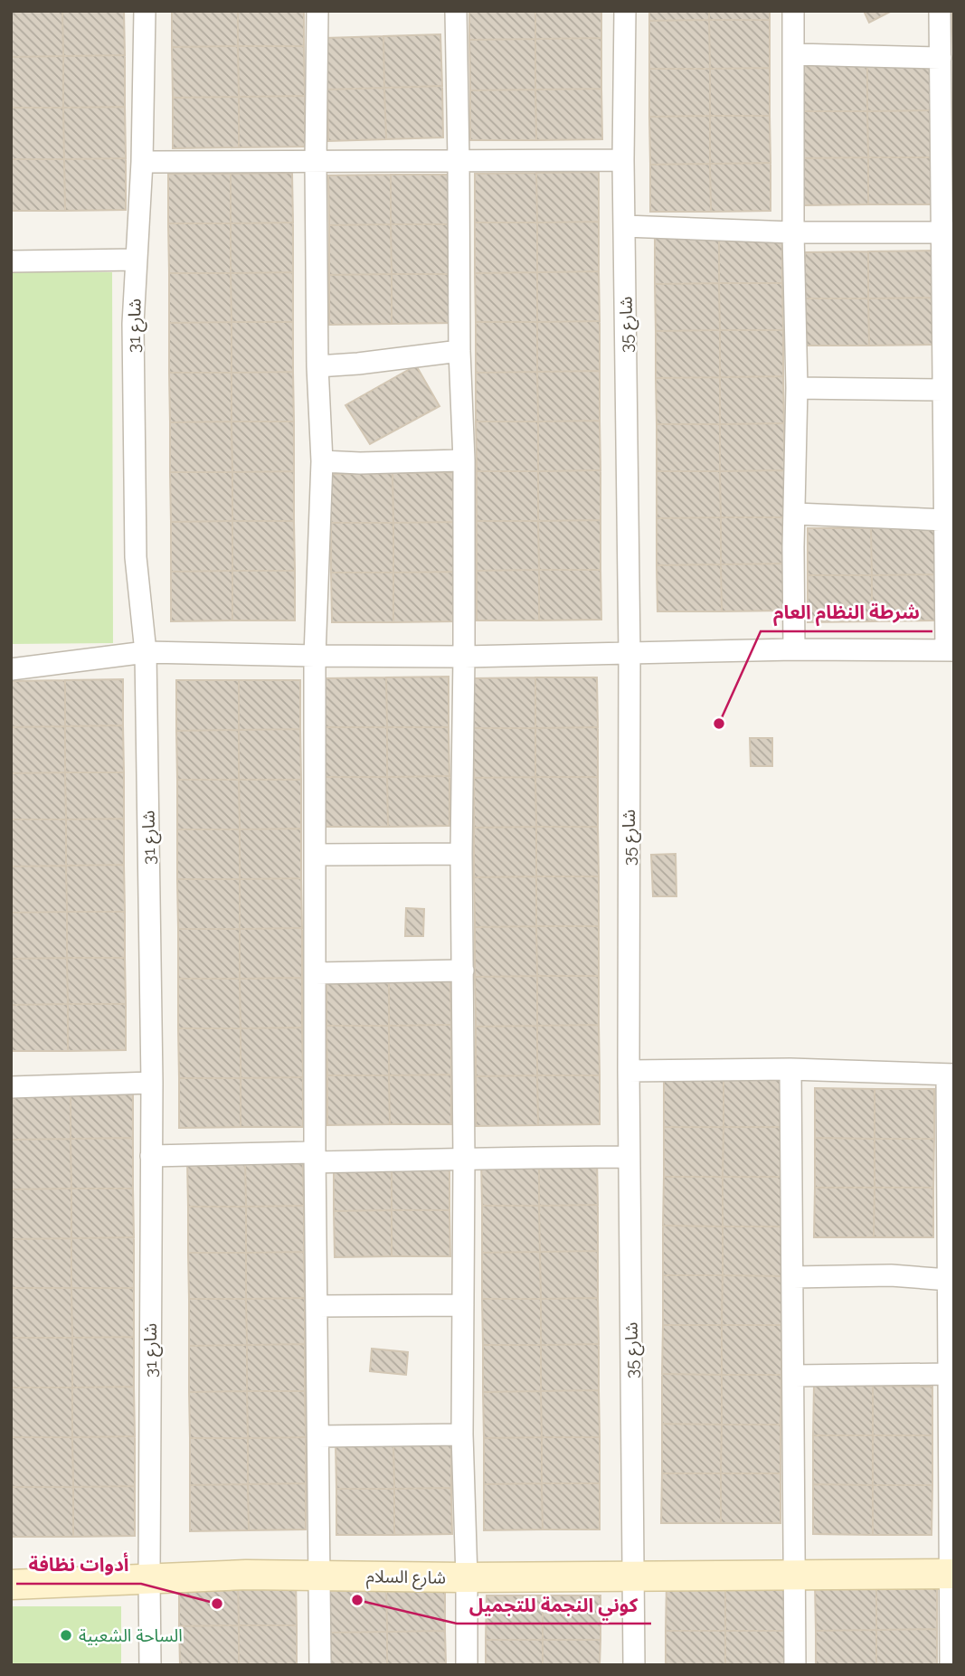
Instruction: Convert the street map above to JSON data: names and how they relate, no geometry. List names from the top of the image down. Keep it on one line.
{"streets":{"street":["شارع 35","شارع 31","شارع السلام"]},"crossings":[["شارع 35","شارع السلام"],["شارع 31","شارع السلام"]],"places":["شرطة النظام العام","كوني النجمة للتجميل","أدوات نظافة","الساحة الشعبية"]}
